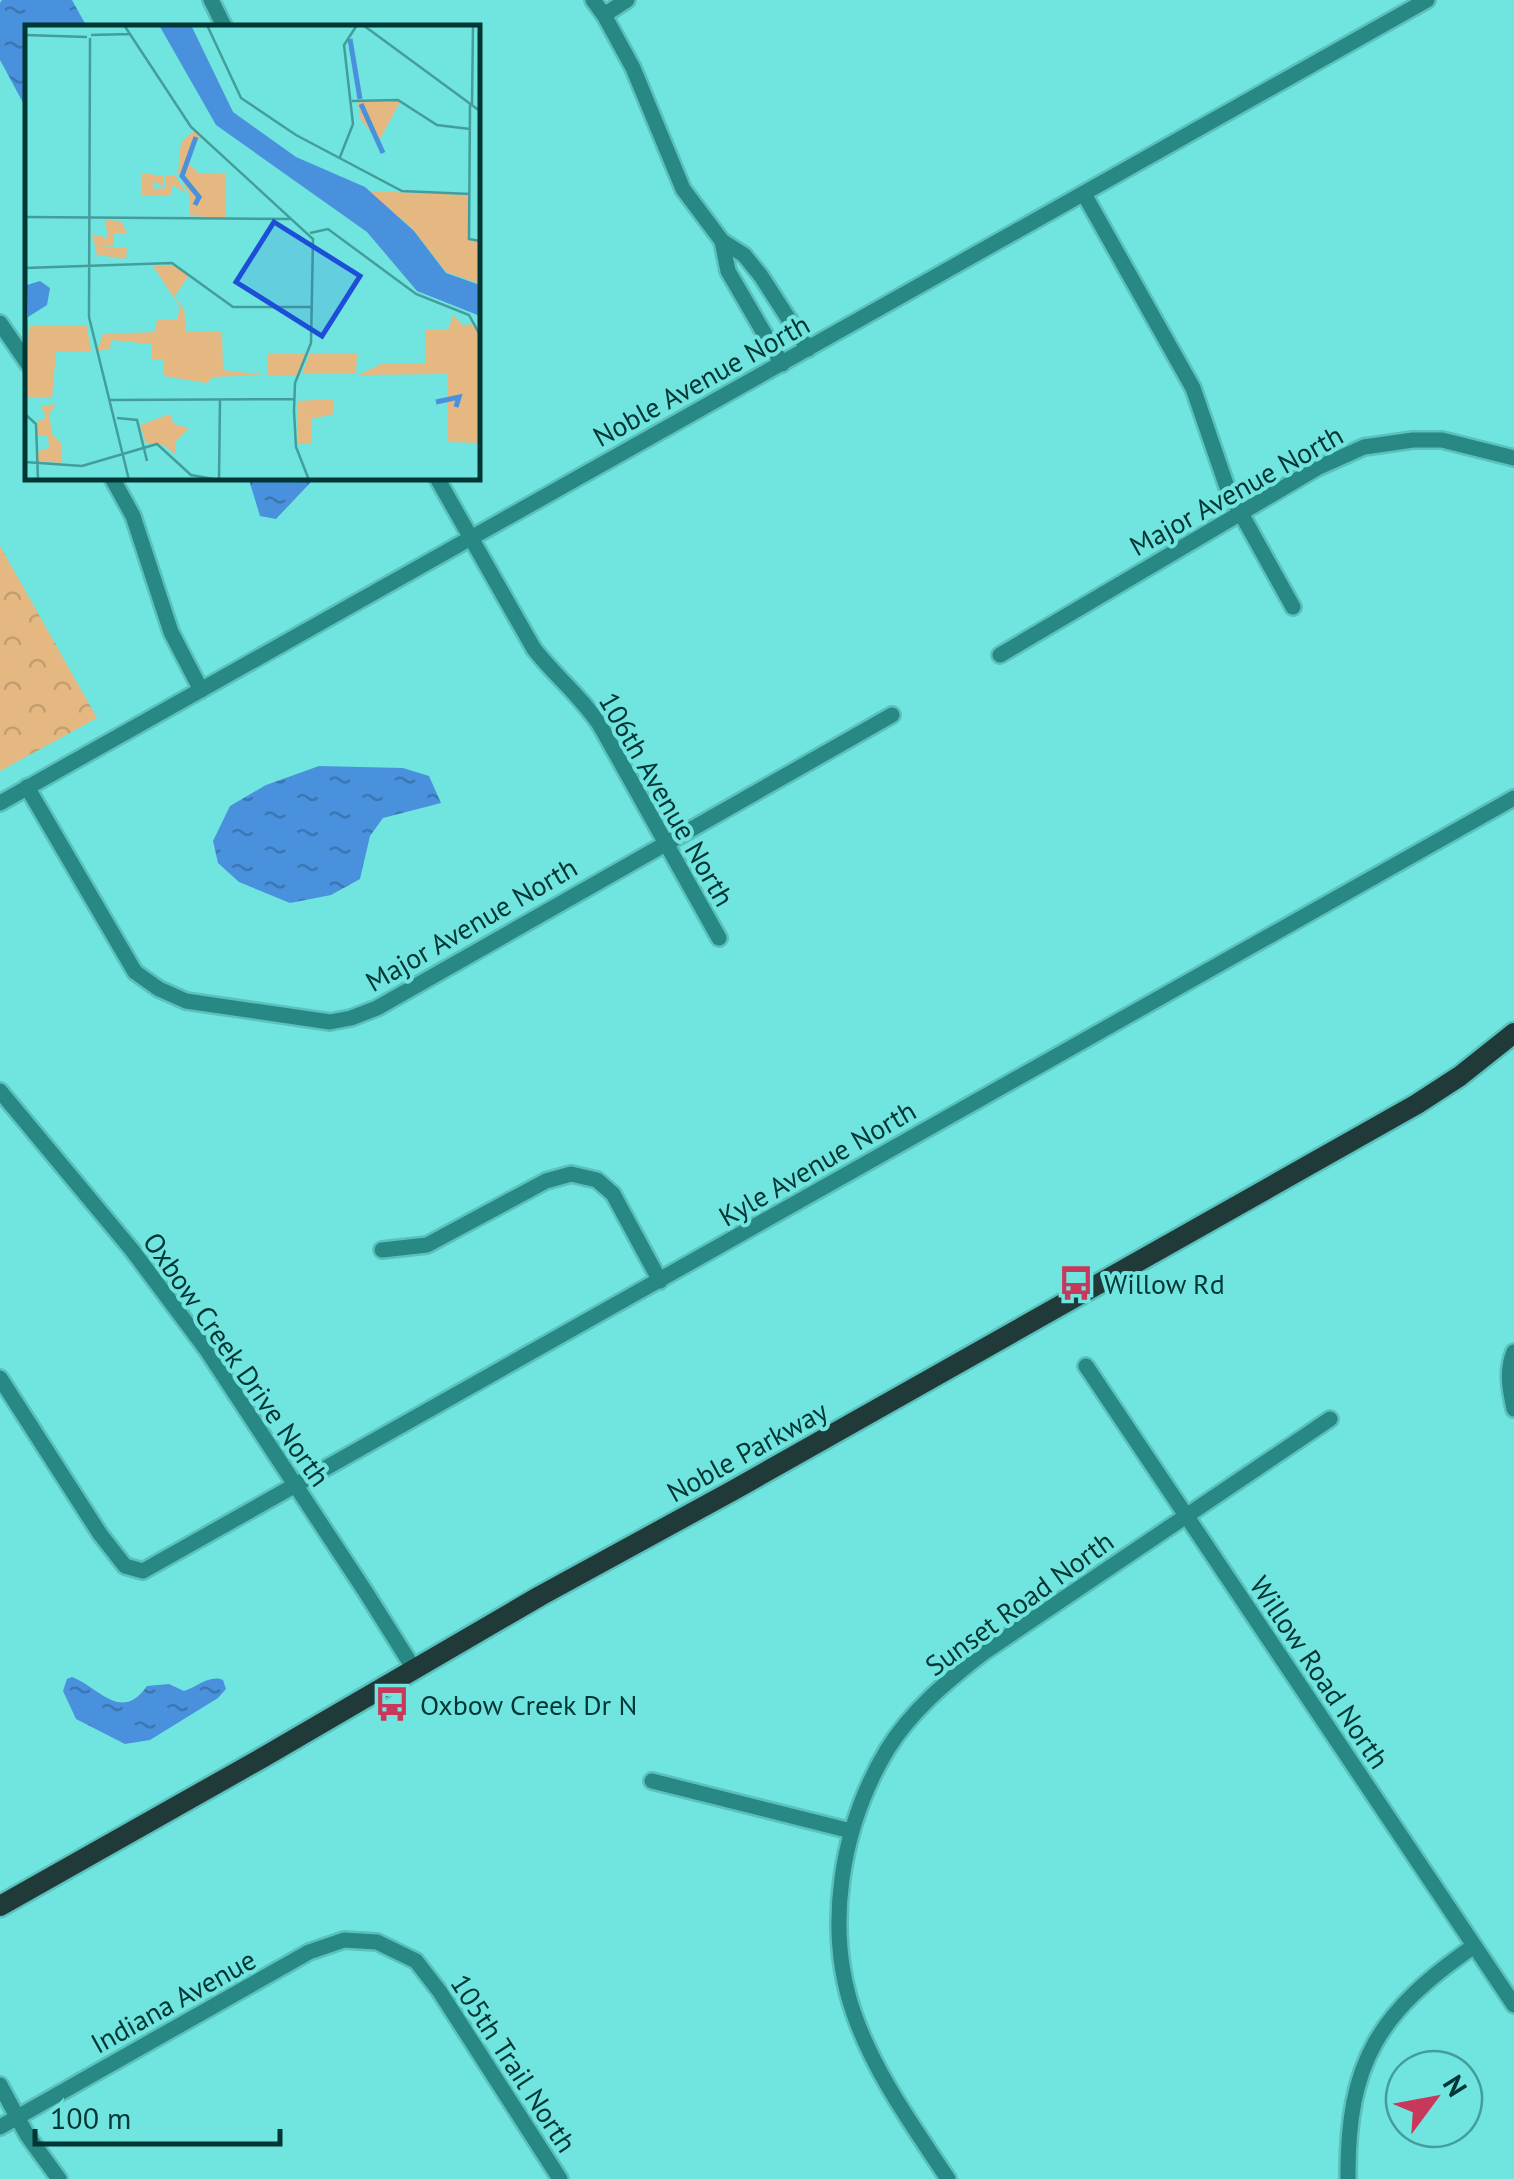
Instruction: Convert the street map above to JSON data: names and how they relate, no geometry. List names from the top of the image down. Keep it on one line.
{"streets":{"main road":["Noble Parkway"],"street":["Noble Avenue North","Major Avenue North","106th Avenue North","Kyle Avenue North","Oxbow Creek Drive North","Sunset Road North","Willow Road North","Indiana Avenue","105th Trail North"]},"crossings":[["Noble Avenue North","Major Avenue North"],["Noble Avenue North","106th Avenue North"],["Major Avenue North","106th Avenue North"],["Kyle Avenue North","Oxbow Creek Drive North"],["Oxbow Creek Drive North","Noble Parkway"],["Sunset Road North","Willow Road North"],["Indiana Avenue","105th Trail North"]],"places":{"bus stop":["Willow Rd","Oxbow Creek Dr N"]},"scale_bar":"100 m","north":"top right"}
